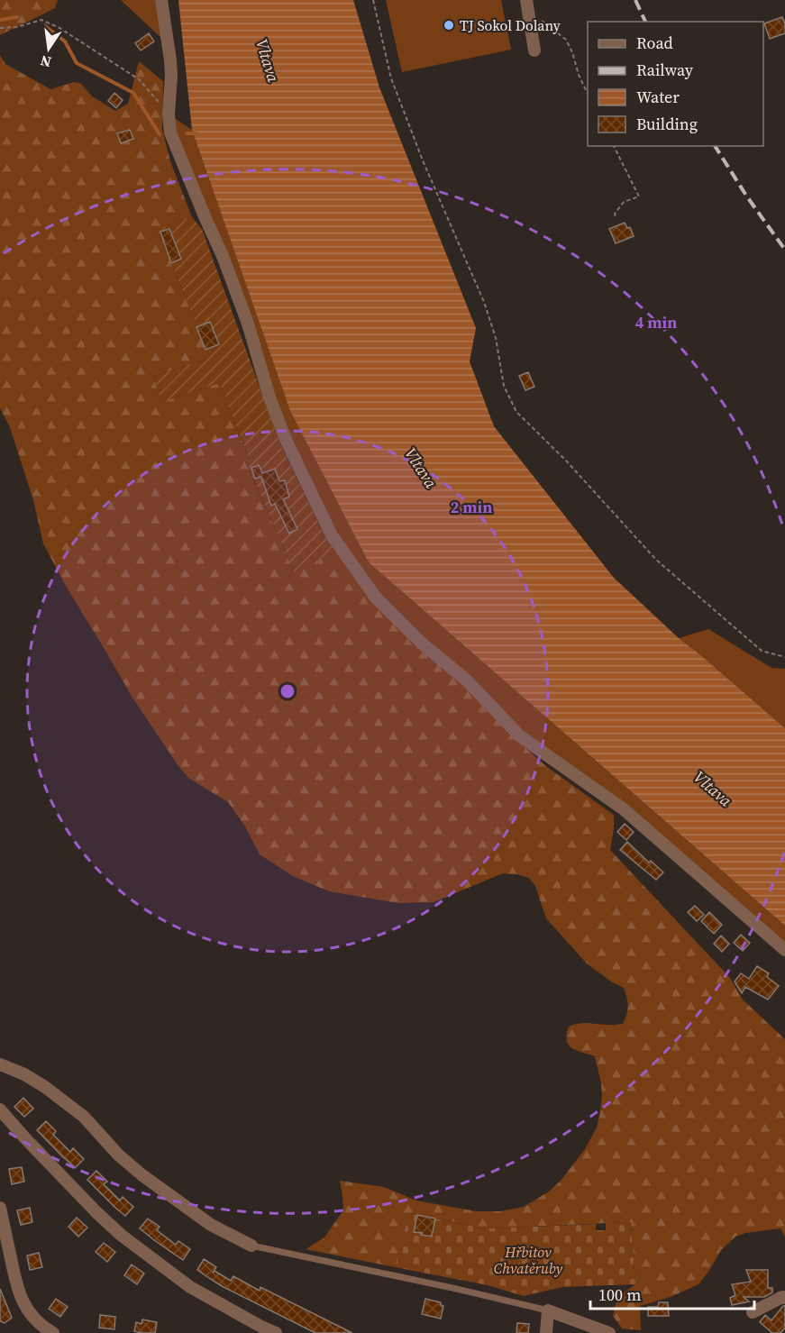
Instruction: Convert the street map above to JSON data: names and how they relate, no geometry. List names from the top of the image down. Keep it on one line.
{"water":["Vltava"],"parks":["Hřbitov Chvatěruby"],"places":["TJ Sokol Dolany"],"legend":["Road","Railway","Water","Building"],"scale_bar":"100 m","north":"bottom","rings":["4 min","2 min"]}
